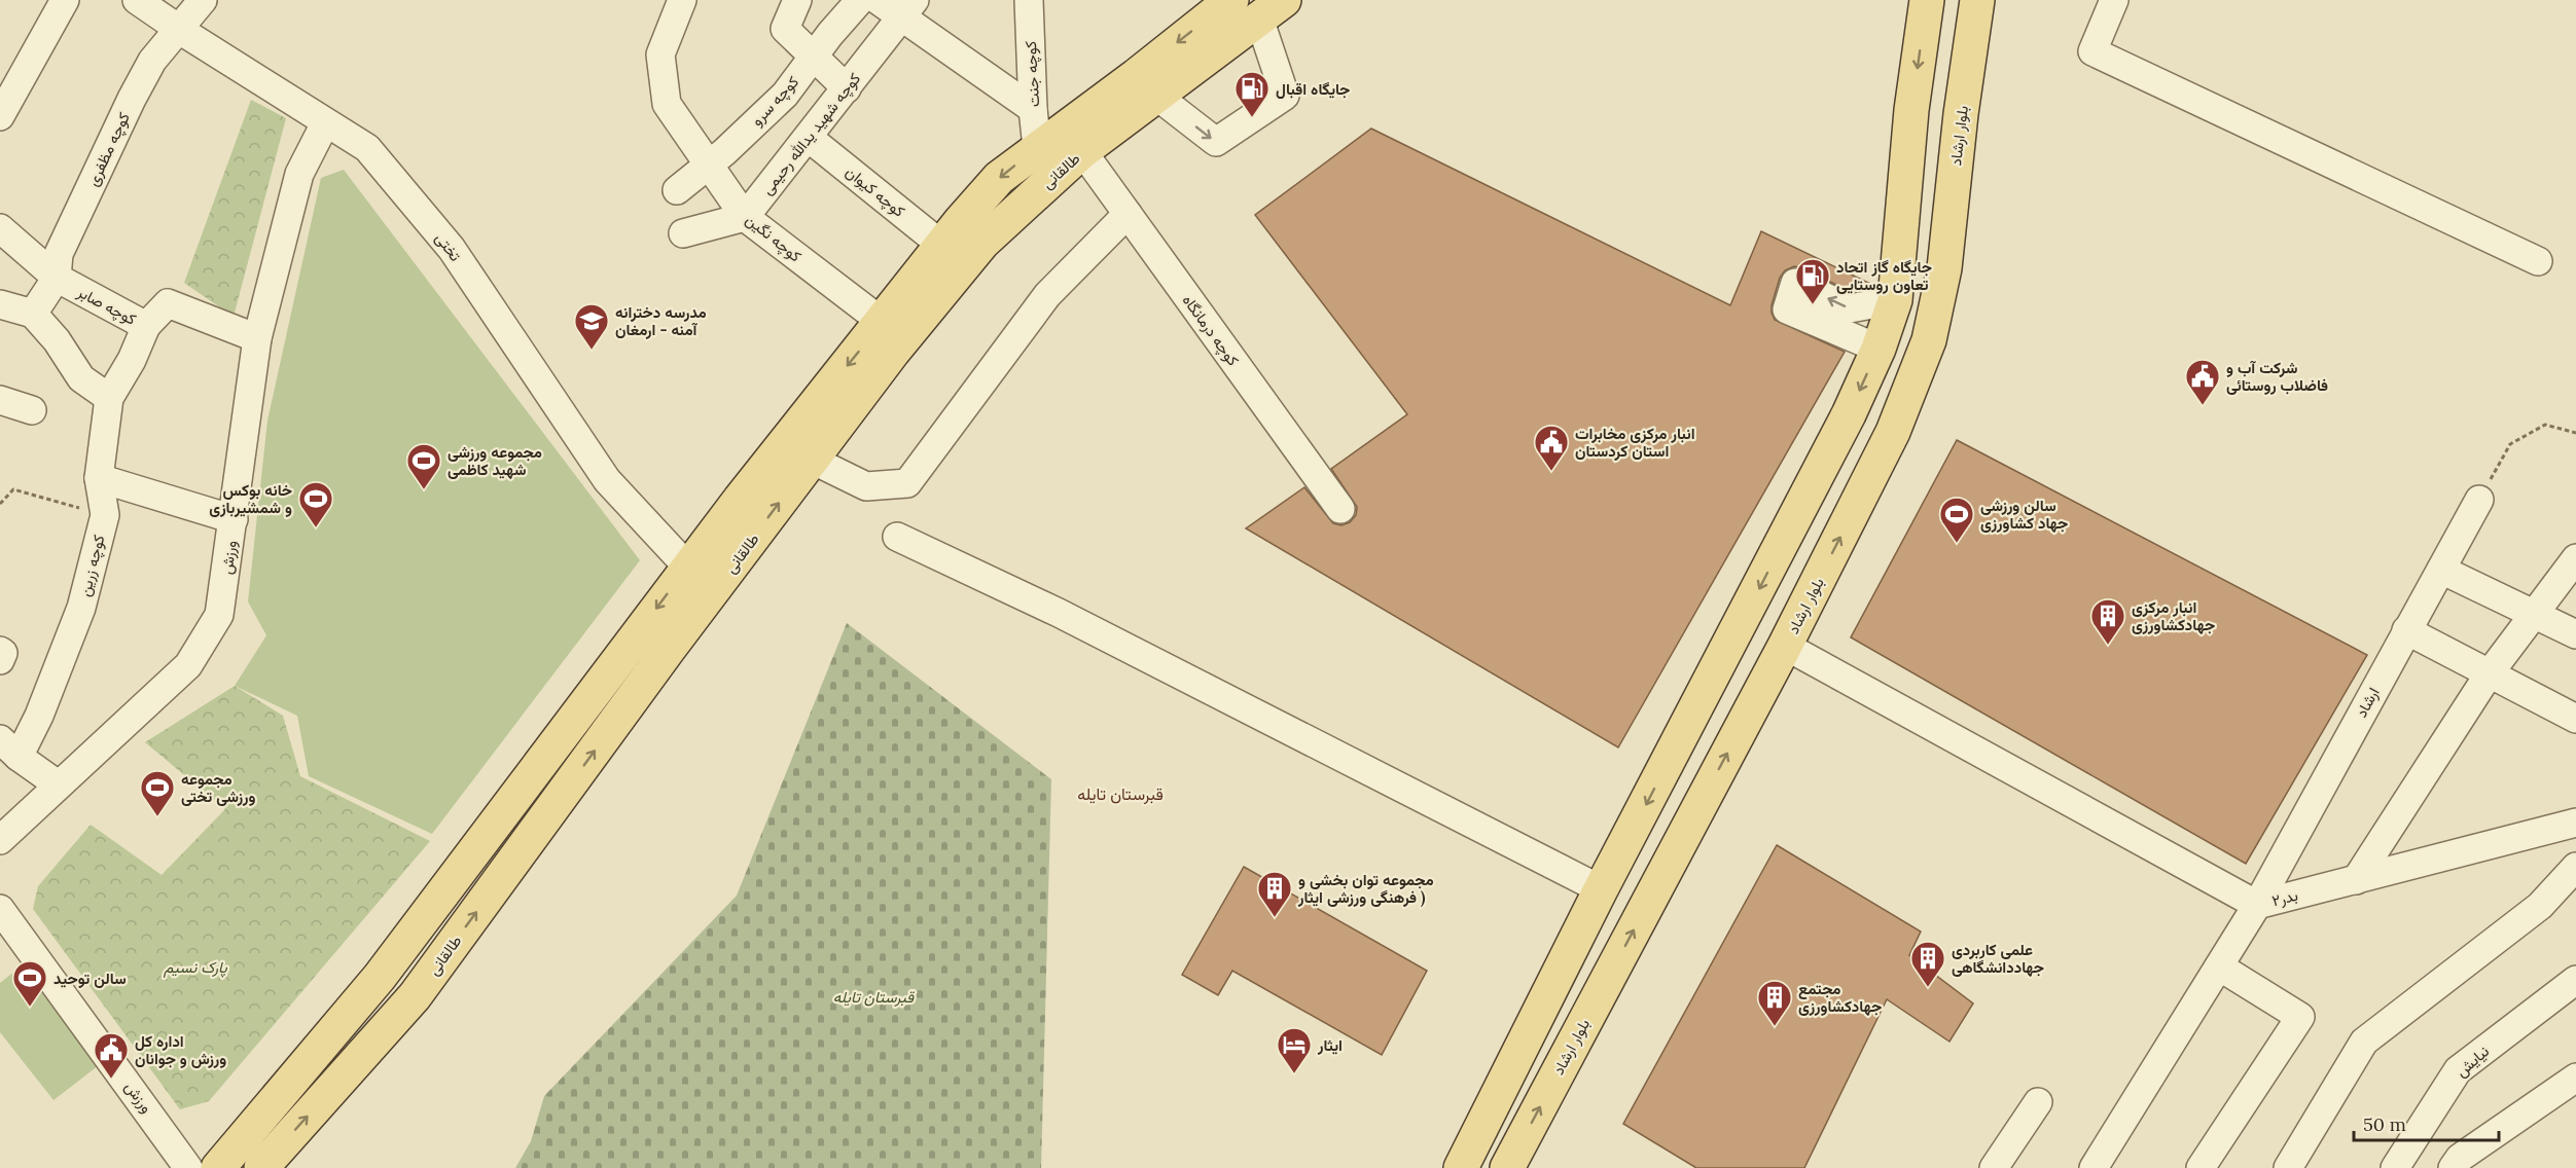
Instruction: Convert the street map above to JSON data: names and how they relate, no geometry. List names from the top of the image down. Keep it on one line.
{"streets":{"main road":["بلوار ارشاد","طالقانی"],"street":["کوچه جنت","کوچه سرو","کوچه شهید یدالله رحیمی","کوچه مظفری","کوچه کیوان","کوچه نگین","تختی","کوچه صابر","کوچه درمانگاه","ورزش","کوچه زرین","ارشاد","بدر۲","نیایش"]},"crossings":[["کوچه جنت","طالقانی"],["کوچه سرو","کوچه نگین"],["کوچه شهید یدالله رحیمی","کوچه کیوان"],["کوچه شهید یدالله رحیمی","کوچه نگین"],["کوچه مظفری","تختی"],["کوچه مظفری","کوچه صابر"],["طالقانی","کوچه کیوان"],["طالقانی","کوچه نگین"],["طالقانی","تختی"],["طالقانی","کوچه درمانگاه"],["تختی","ورزش"],["کوچه صابر","ورزش"],["کوچه صابر","کوچه زرین"],["ورزش","کوچه زرین"],["ارشاد","بدر۲"]],"districts":["قبرستان تایله"],"parks":["پارک نسیم","قبرستان تایله"],"places":{"fuel station":["جایگاه اقبال","جایگاه گاز اتحاد تعاون روستایی"],"school or university":["مدرسه دخترانه آمنه - ارمغان"],"public building":["شرکت آب و فاضلاب روستائی","انبار مرکزی مخابرات استان کردستان","اداره کل ورزش و جوانان"],"sports":["مجموعه ورزشی شهید کاظمی","خانه بوکس و شمشیربازی","سالن ورزشی جهاد کشاورزی","مجموعه ورزشی تختی","سالن توحید"],"building":["انبار مرکزی جهادکشاورزی","مجموعه توان بخشی و فرهنگی ورزشی ایثار )","علمی کاربردی جهاددانشگاهی","مجتمع جهادکشاورزی"],"hotel":["ایثار"]},"scale_bar":"50 m"}
